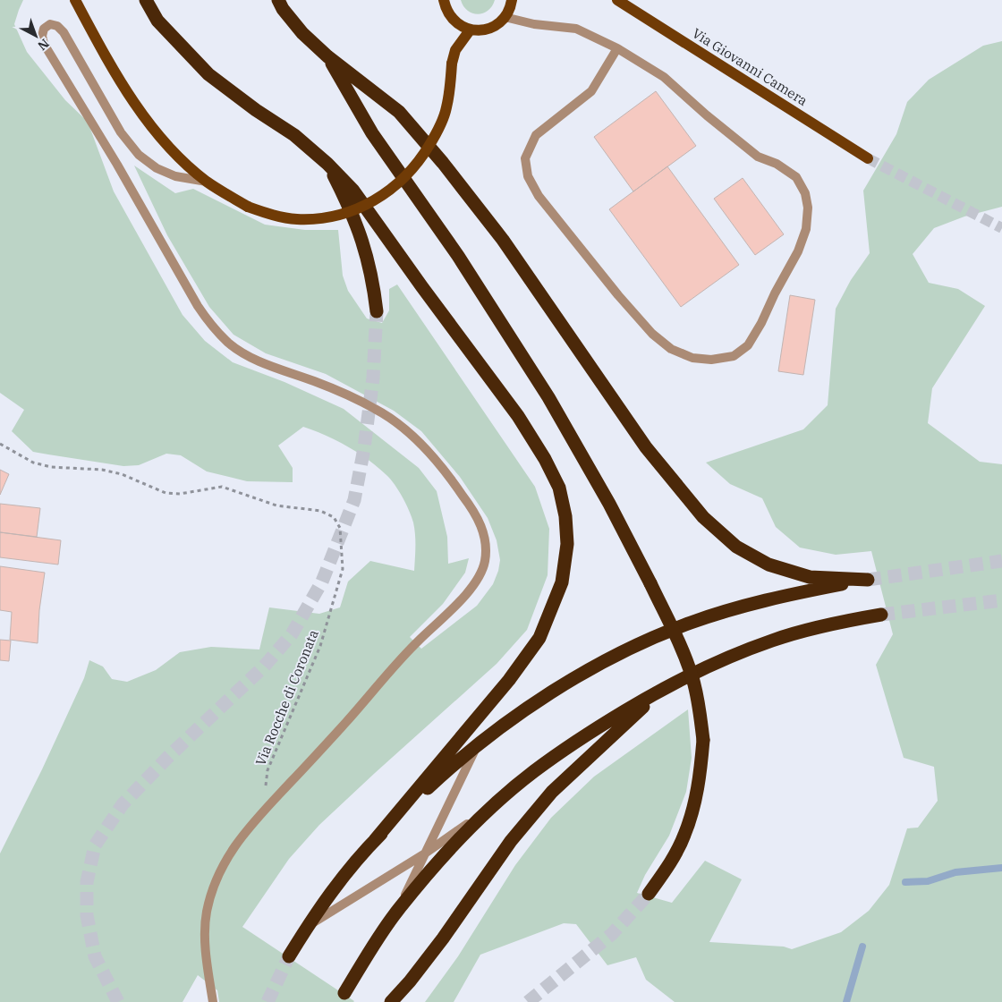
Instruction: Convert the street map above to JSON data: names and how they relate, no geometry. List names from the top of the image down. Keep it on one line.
{"streets":{"main road":["Via Giovanni Camera"],"path":["Via Rocche di Coronata"]},"north":"bottom right"}
